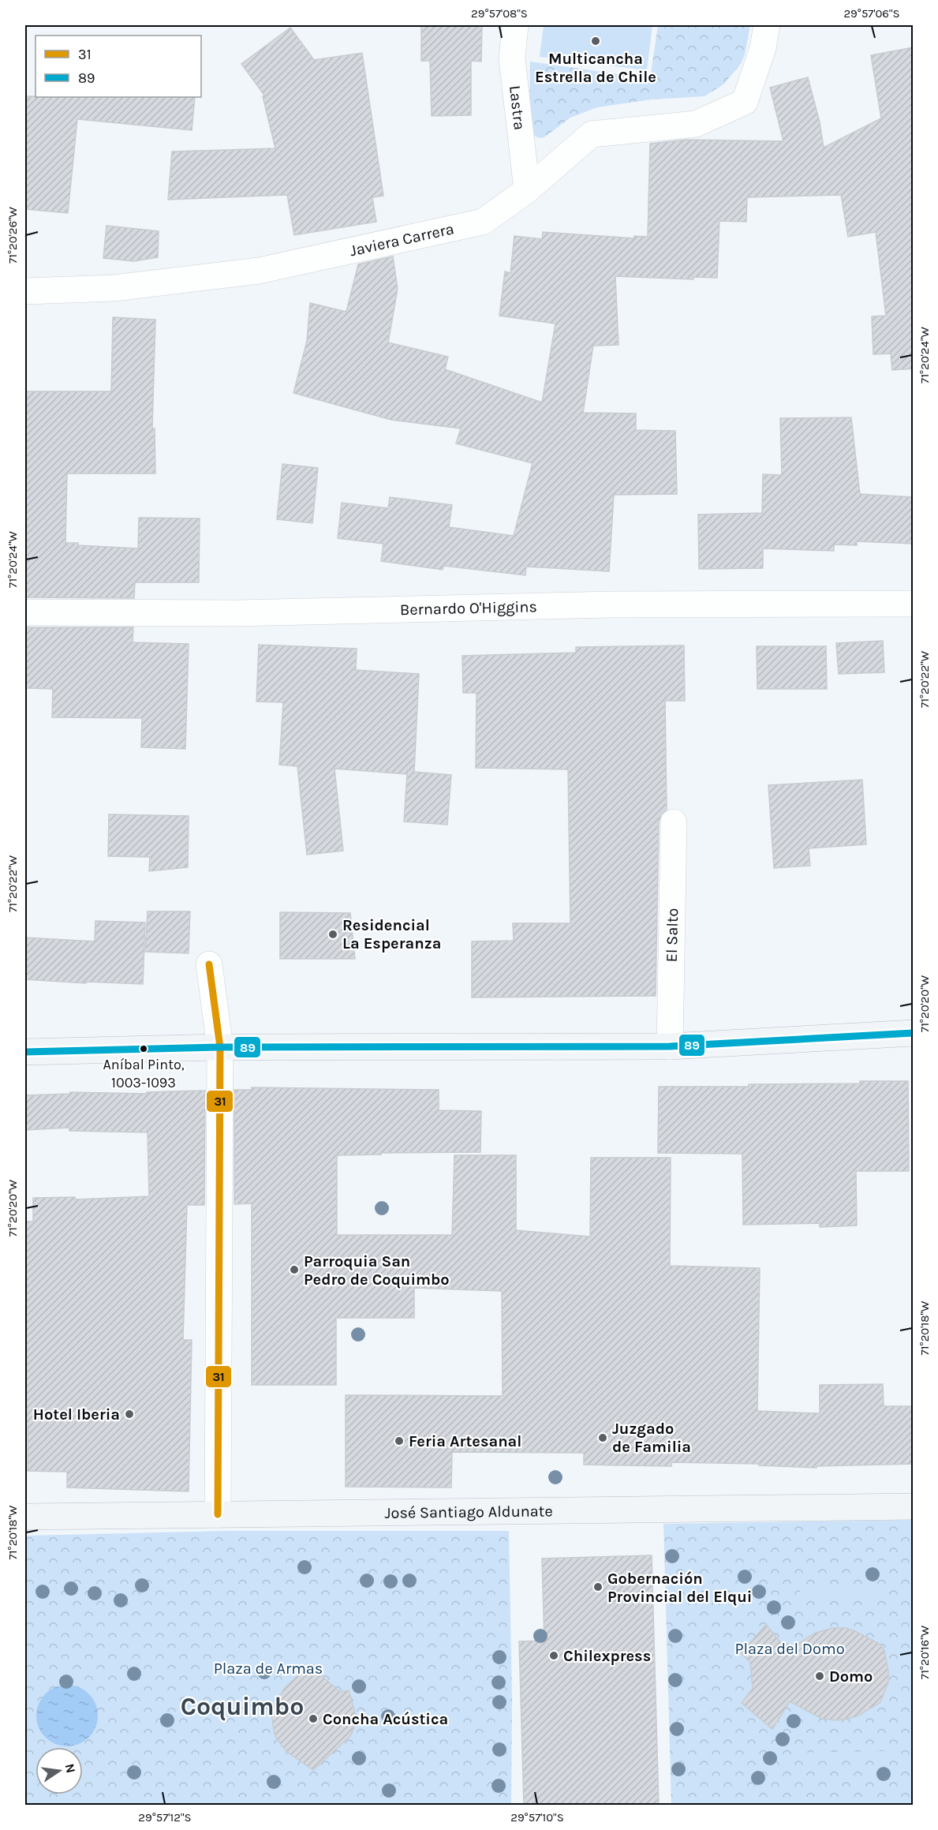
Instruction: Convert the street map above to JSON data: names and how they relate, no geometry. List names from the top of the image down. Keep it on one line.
{"streets":{"main road":["José Santiago Aldunate"],"street":["Lastra","Javiera Carrera","Bernardo O'Higgins","El Salto"]},"crossings":[["Lastra","Javiera Carrera"]],"districts":["Coquimbo"],"parks":["Plaza del Domo","Plaza de Armas"],"places":["Multicancha Estrella de Chile","Residencial La Esperanza","Aníbal Pinto, 1003-1093","Parroquia San Pedro de Coquimbo","Hotel Iberia","Juzgado de Familia","Feria Artesanal","Gobernación Provincial del Elqui","Chilexpress","Domo","Concha Acústica"],"lines":["transit line 31","transit line 89"],"legend":["31","89"],"north":"right","coordinates":["29°57'08\"S","29°57'06\"S","71°20'26\"W","71°20'24\"W","71°20'22\"W","71°20'20\"W","71°20'18\"W","71°20'16\"W","29°57'12\"S","29°57'10\"S"]}
